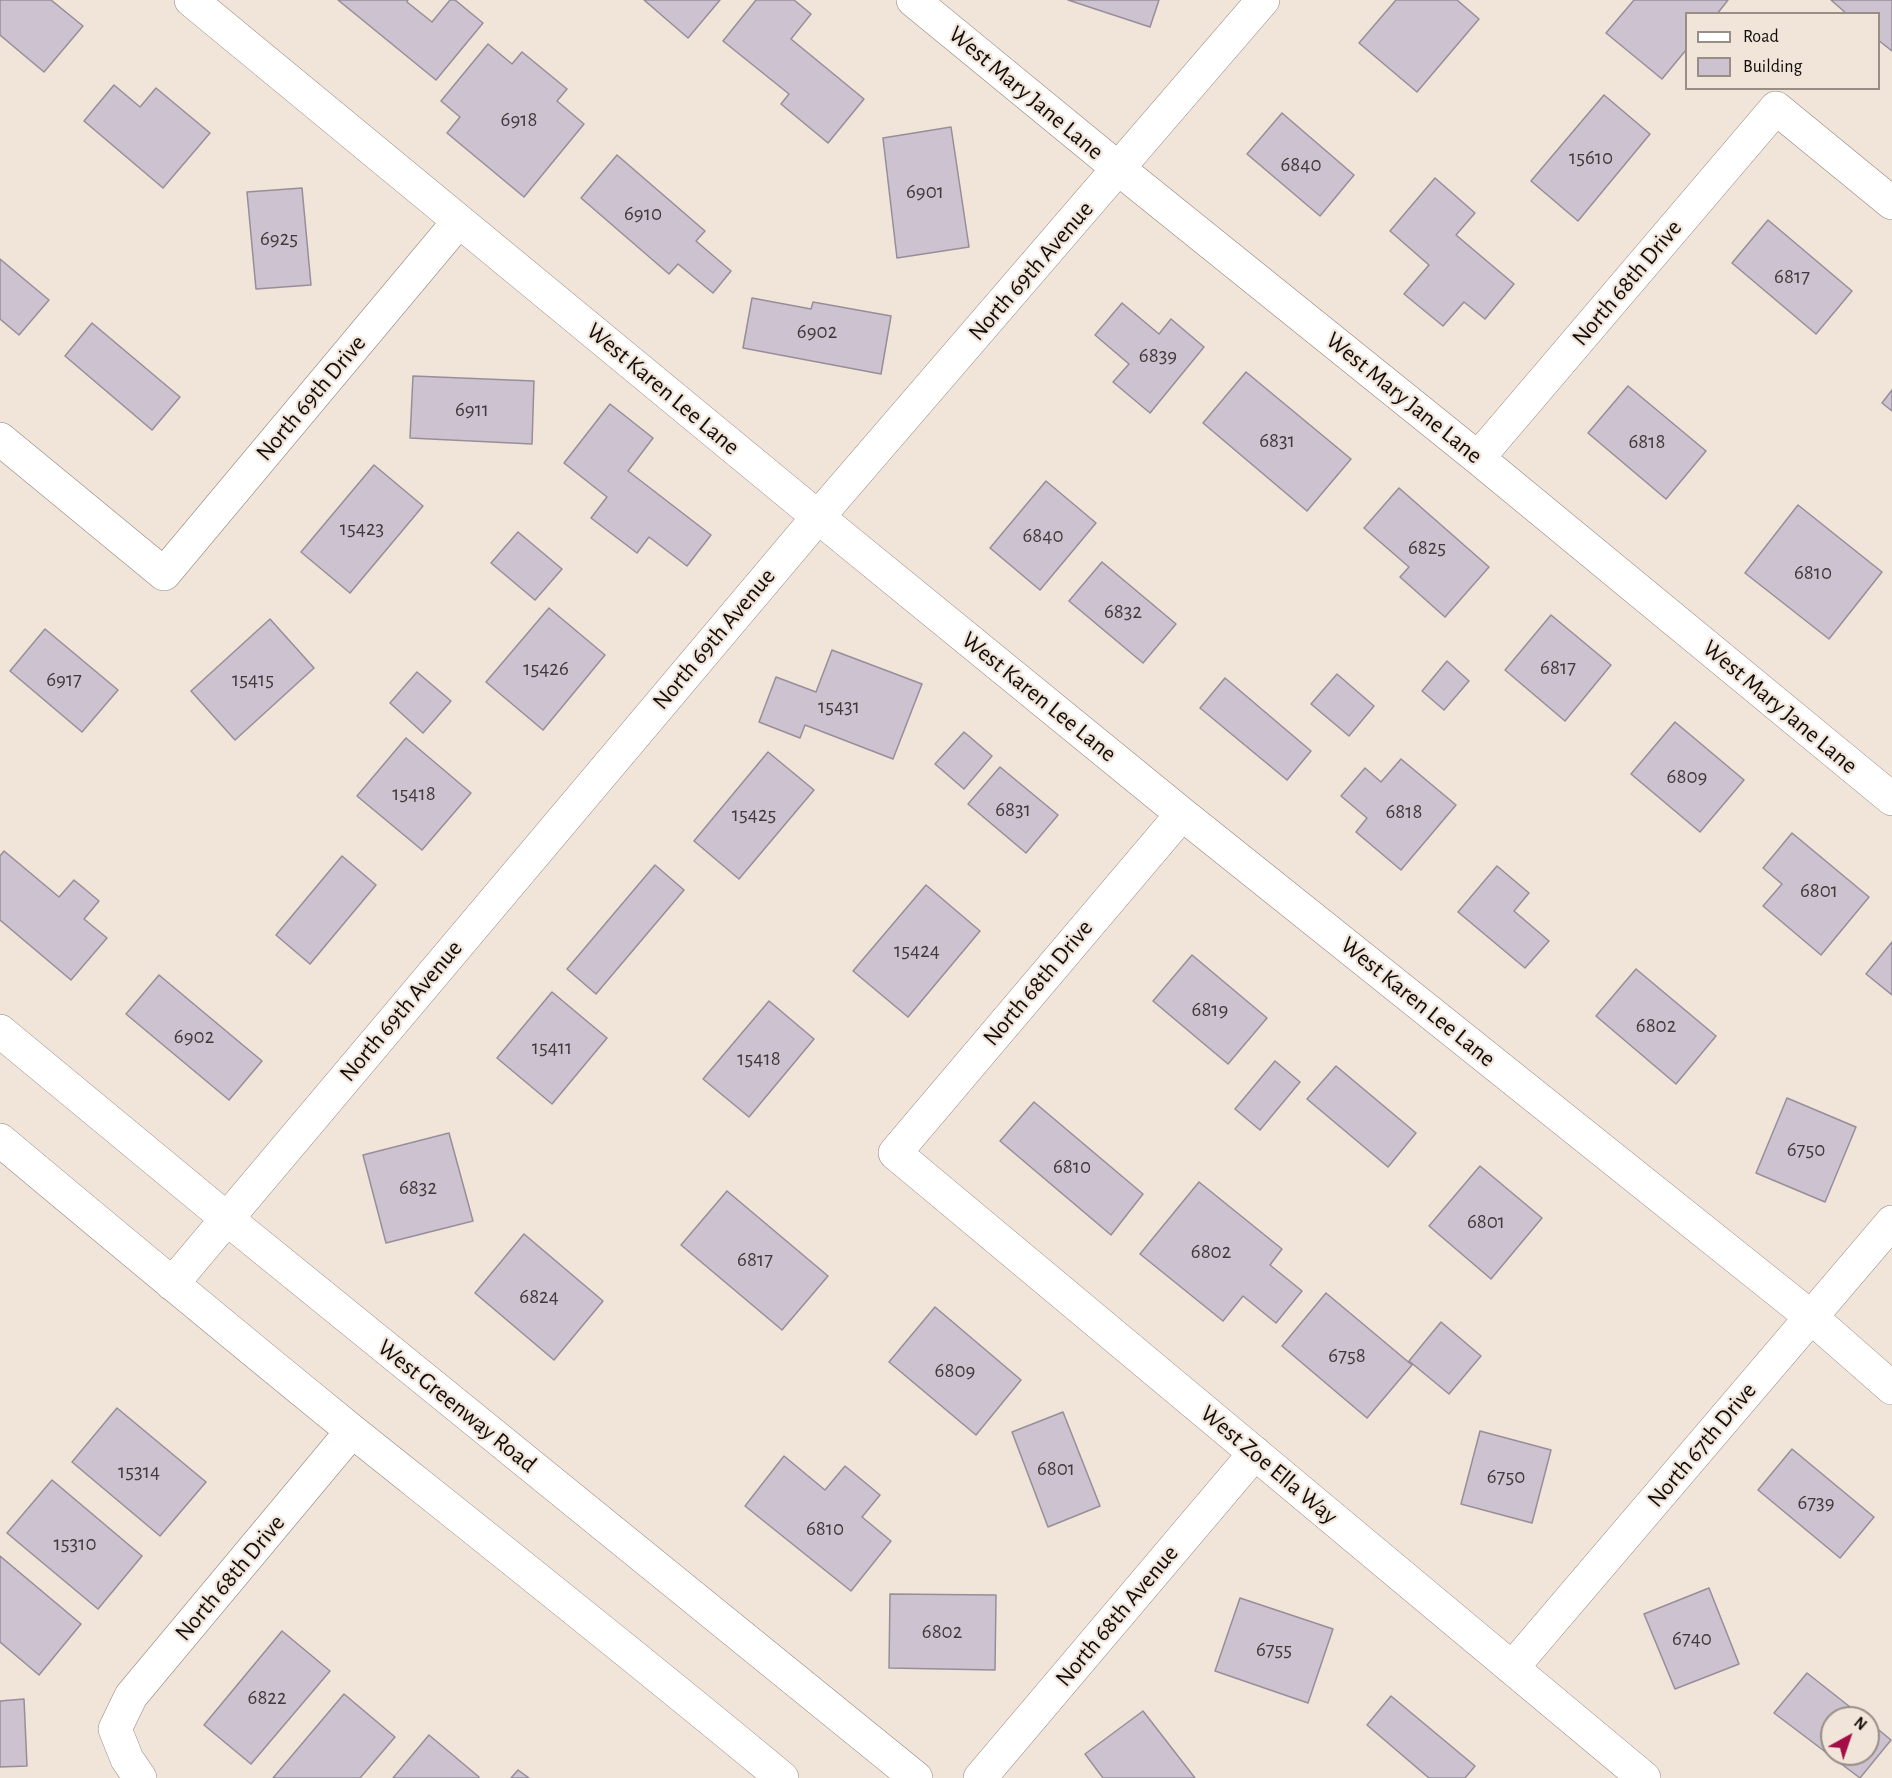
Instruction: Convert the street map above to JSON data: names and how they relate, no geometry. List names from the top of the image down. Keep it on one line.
{"streets":{"street":["West Mary Jane Lane","North 69th Avenue","North 68th Drive","West Karen Lee Lane","North 69th Drive","West Greenway Road","North 67th Drive","West Zoe Ella Way","North 68th Avenue"]},"crossings":[["West Mary Jane Lane","North 69th Avenue"],["West Mary Jane Lane","North 68th Drive"],["North 69th Avenue","West Karen Lee Lane"],["North 69th Avenue","West Greenway Road"],["North 68th Drive","West Karen Lee Lane"],["North 68th Drive","West Zoe Ella Way"],["West Karen Lee Lane","North 69th Drive"],["West Karen Lee Lane","North 67th Drive"],["North 67th Drive","West Zoe Ella Way"],["West Zoe Ella Way","North 68th Avenue"]],"house_numbers":["6918","15610","6840","6901","6910","6925","6817","6902","6839","6911","6831","6818","15423","6840","6825","6810","6832","6817","15426","6917","15415","15431","6809","15418","6831","6818","15425","6801","15424","6819","6802","6902","15411","15418","6750","6810","6832","6801","6802","6817","6824","6758","6809","6801","15314","6750","6739","6810","15310","6802","6740","6755","6822"],"legend":["Road","Building"],"north":"top right"}
